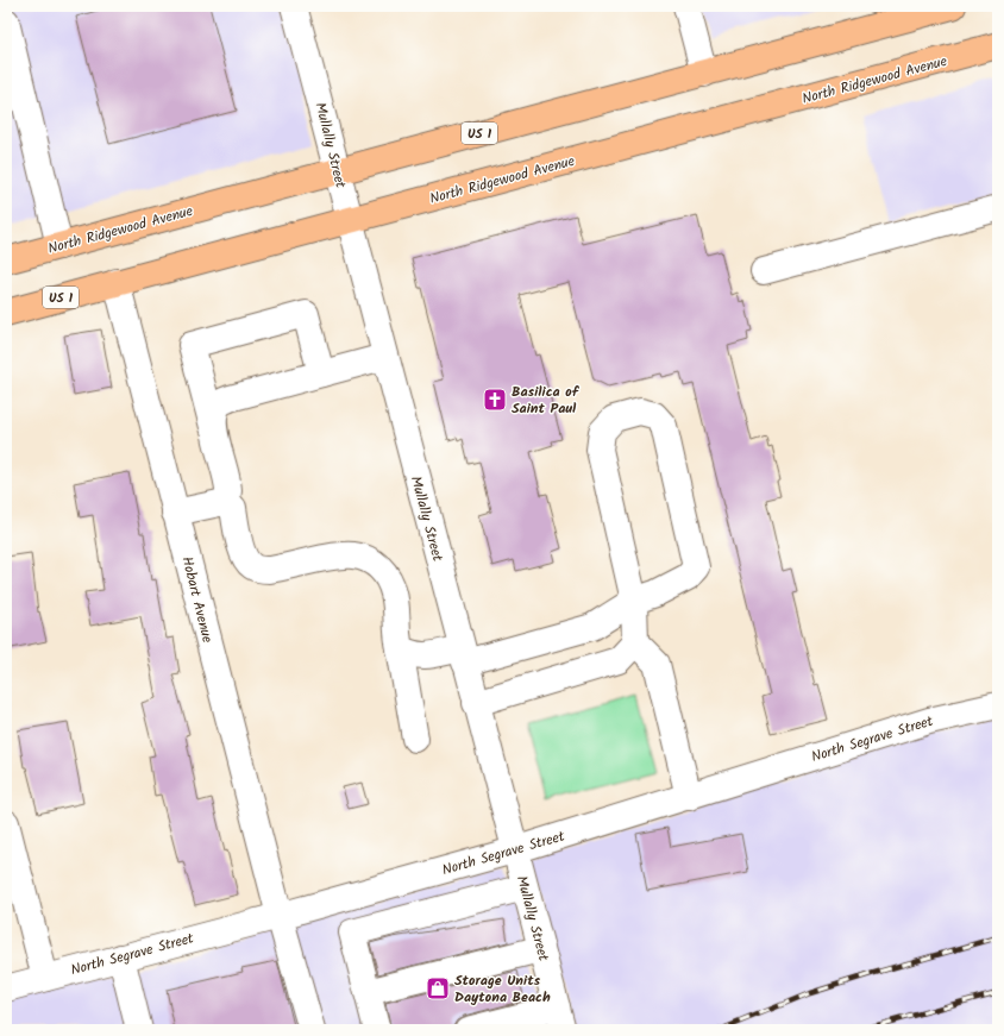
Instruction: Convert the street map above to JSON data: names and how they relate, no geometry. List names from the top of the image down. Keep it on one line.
{"streets":{"main road":["North Ridgewood Avenue","US 1"],"street":["Mullally Street","Hobart Avenue","North Segrave Street"]},"crossings":[["North Ridgewood Avenue","Mullally Street"],["North Ridgewood Avenue","Hobart Avenue"],["Mullally Street","North Segrave Street"],["Hobart Avenue","North Segrave Street"]],"places":{"church":["Basilica of Saint Paul"],"shop":["Storage Units Daytona Beach"]}}
